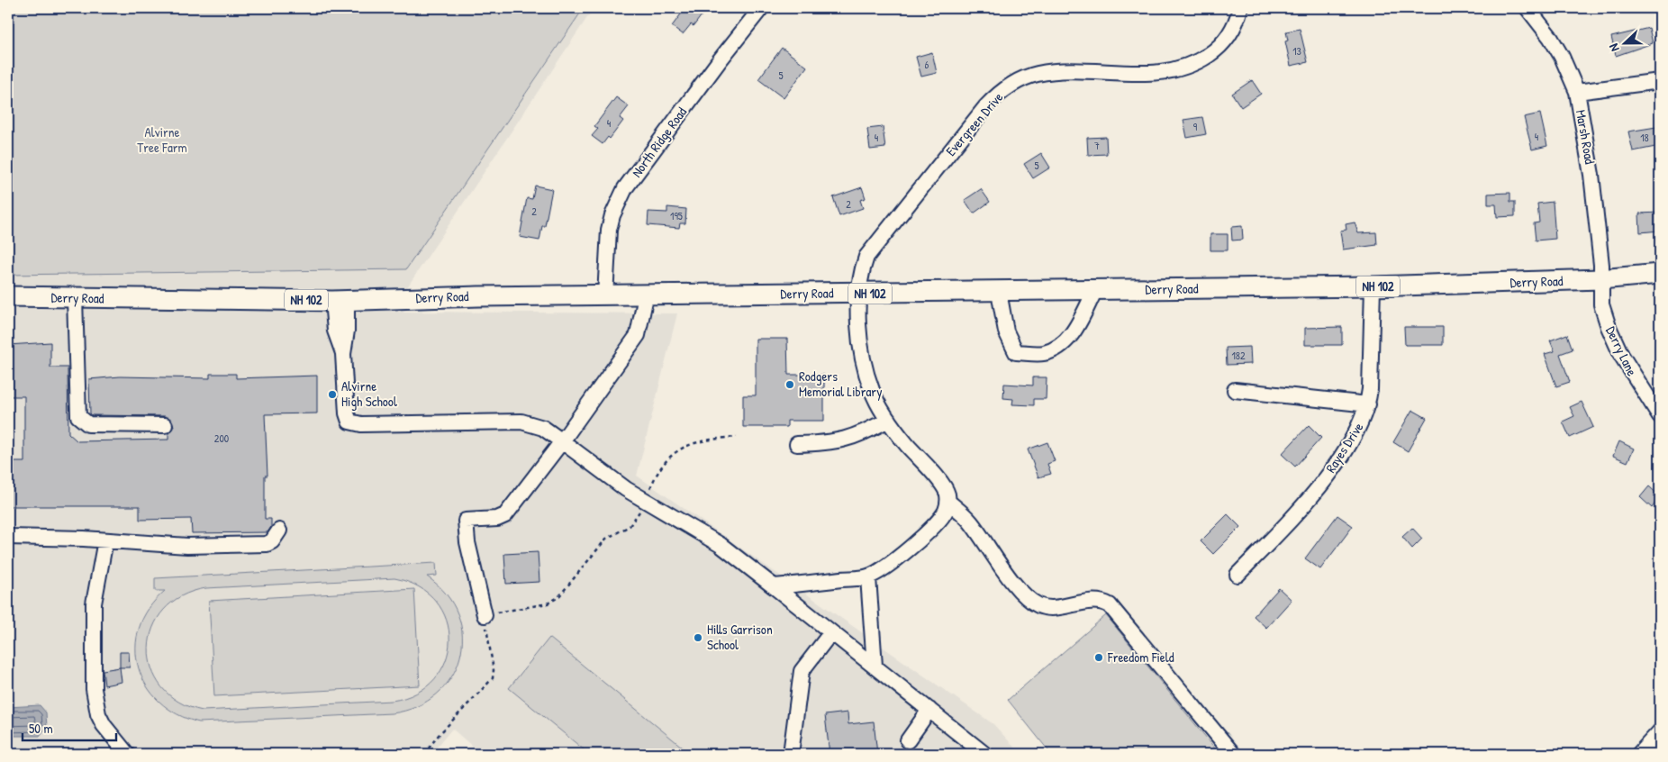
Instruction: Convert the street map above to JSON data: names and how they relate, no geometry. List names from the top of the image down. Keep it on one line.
{"streets":{"main road":["Derry Road","NH 102"],"street":["Evergreen Drive","Marsh Road","North Ridge Road","Derry Lane","Rayes Drive"]},"crossings":[["Evergreen Drive","Derry Road"],["Marsh Road","Derry Road"],["Marsh Road","Derry Lane"],["North Ridge Road","Derry Road"],["Derry Road","Derry Lane"],["Derry Road","Rayes Drive"]],"parks":["Alvirne Tree Farm"],"places":["Rodgers Memorial Library","Alvirne High School","Hills Garrison School","Freedom Field"],"house_numbers":["13","6","5","4","9","4","4","18","7","5","2","2","195","182","200"],"scale_bar":"50 m","north":"left"}
